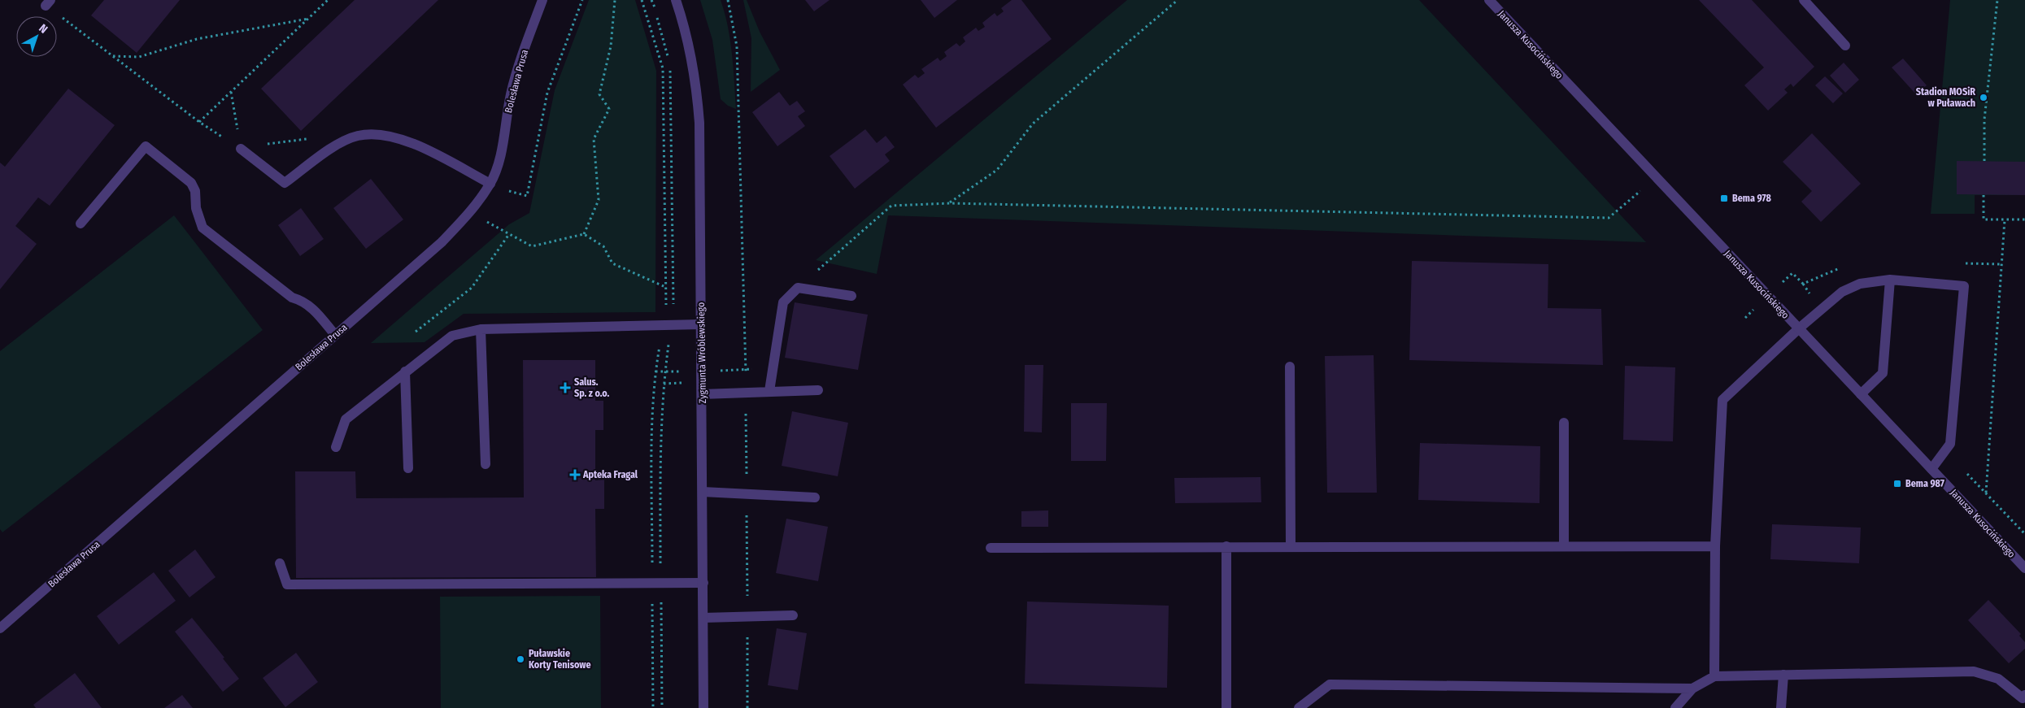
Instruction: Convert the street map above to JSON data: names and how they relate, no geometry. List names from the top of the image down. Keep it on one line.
{"streets":{"street":["Janusza Kusocińskiego","Bolesława Prusa","Zygmunta Wróblewskiego"]},"places":{"other":["Stadion MOSiR w Puławach","Puławskie Korty Tenisowe"],"transit":["Bema 978","Bema 987"],"health":["Salus. Sp. z o.o.","Apteka Fragal"]},"north":"top right"}
